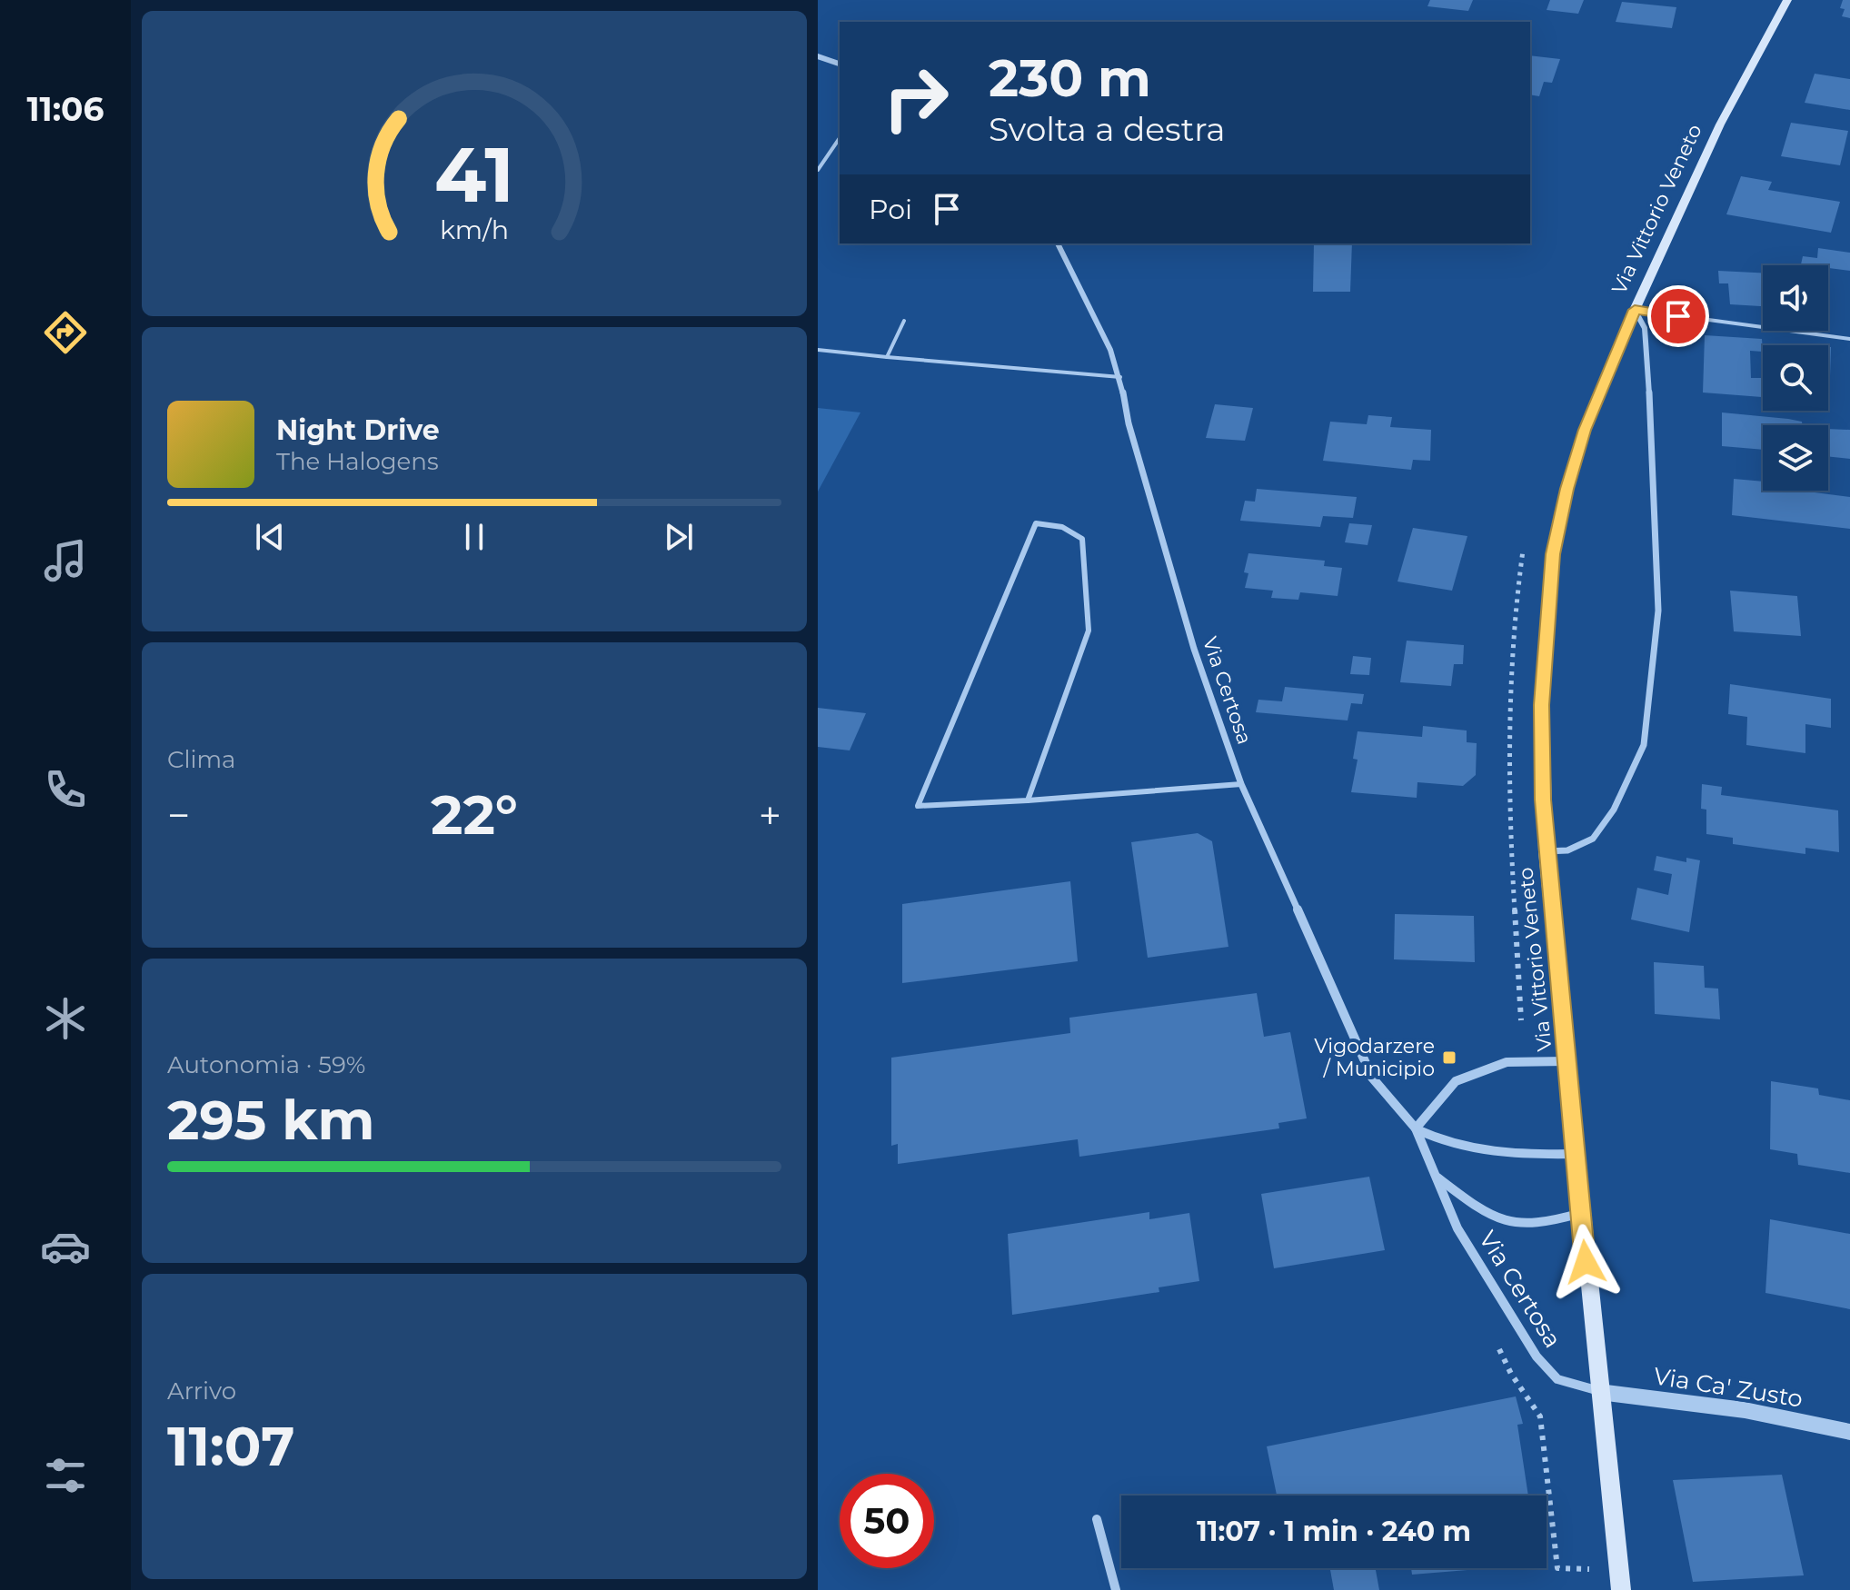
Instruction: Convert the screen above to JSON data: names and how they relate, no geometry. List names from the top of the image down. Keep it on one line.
{"streets":{"main road":["Via Vittorio Veneto"],"street":["Via Certosa","Via Ca' Zusto"]},"crossings":[["Via Vittorio Veneto","Via Certosa"],["Via Vittorio Veneto","Via Ca' Zusto"],["Via Certosa","Via Ca' Zusto"]],"places":{"transit":["Vigodarzere / Municipio"]},"page":{"tabs":"11:06","turn":["230 m","Svolta a destra"],"then":"Poi","song":["Night Drive","The Halogens"],"tile":["Clima",["Autonomia · 59%","295 km"],["Arrivo","11:07"]],"heat":["−","22°","+"],"limit":"50","trip":"11:07 · 1 min · 240 m","gauge":["41","km/h"]}}
